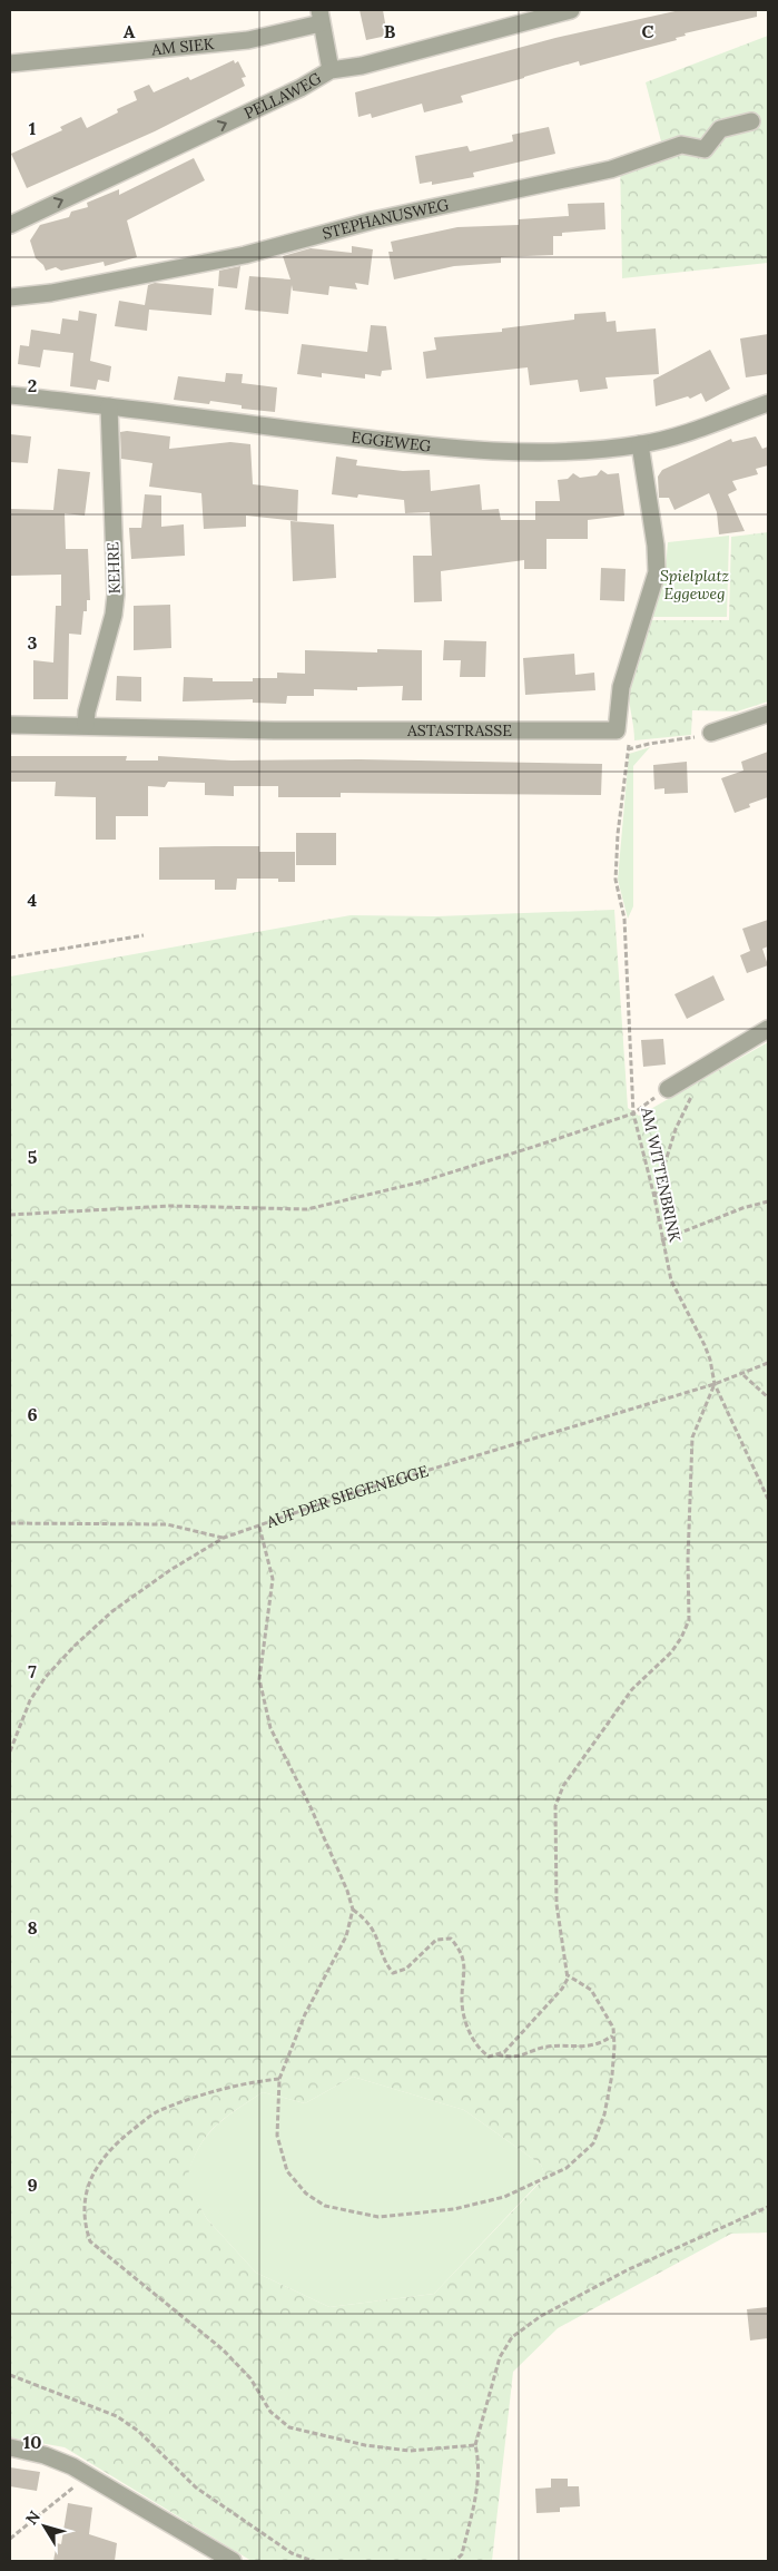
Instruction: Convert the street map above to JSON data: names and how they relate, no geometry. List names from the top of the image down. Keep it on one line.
{"streets":{"street":["AM SIEK","PELLAWEG","STEPHANUSWEG","EGGEWEG","KEHRE","ASTASTRASSE"],"path":["AM WITTENBRINK","AUF DER SIEGENEGGE"]},"crossings":[["EGGEWEG","KEHRE"],["EGGEWEG","ASTASTRASSE"],["KEHRE","ASTASTRASSE"],["AM WITTENBRINK","AUF DER SIEGENEGGE"]],"one_way":["PELLAWEG"],"parks":["Spielplatz Eggeweg"],"north":"top left","grid":{"columns":["A","B","C"],"rows":["1","2","3","4","5","6","7","8","9","10"]}}
